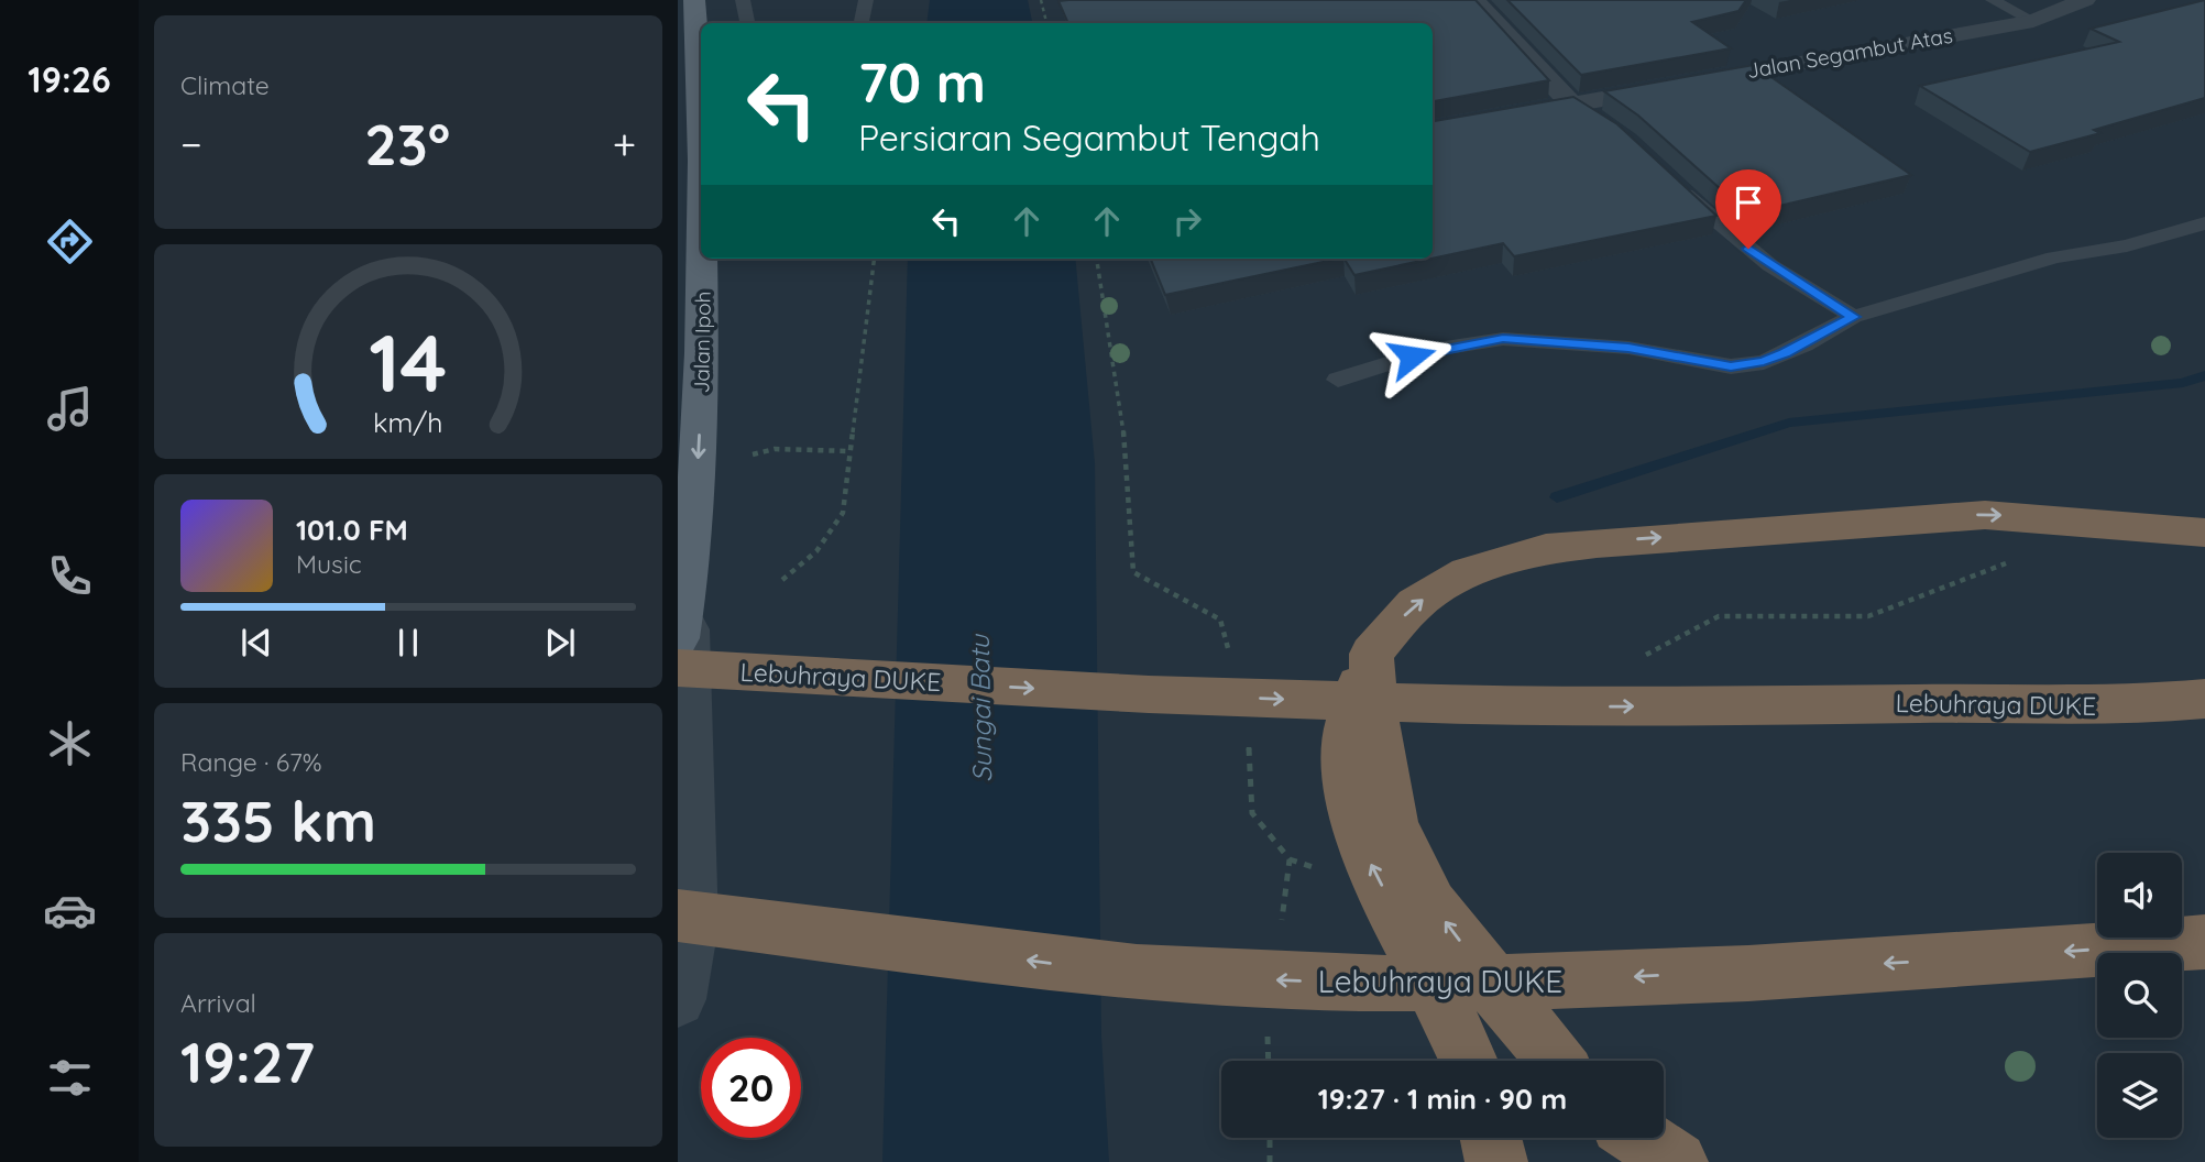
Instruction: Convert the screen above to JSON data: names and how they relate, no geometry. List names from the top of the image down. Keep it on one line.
{"streets":{"highway":["Lebuhraya DUKE"],"main road":["Jalan Ipoh"],"street":["Jalan Segambut Atas"]},"one_way":["Jalan Ipoh"],"water":["Sungai Batu"],"page":{"tabs":"19:26","tile":["Climate",["Range · 67%","335 km"],["Arrival","19:27"]],"turn":["70 m","Persiaran Segambut Tengah"],"heat":["−","23°","+"],"song":["101.0 FM","Music"],"limit":"20","trip":"19:27 · 1 min · 90 m","gauge":["14","km/h"]}}
